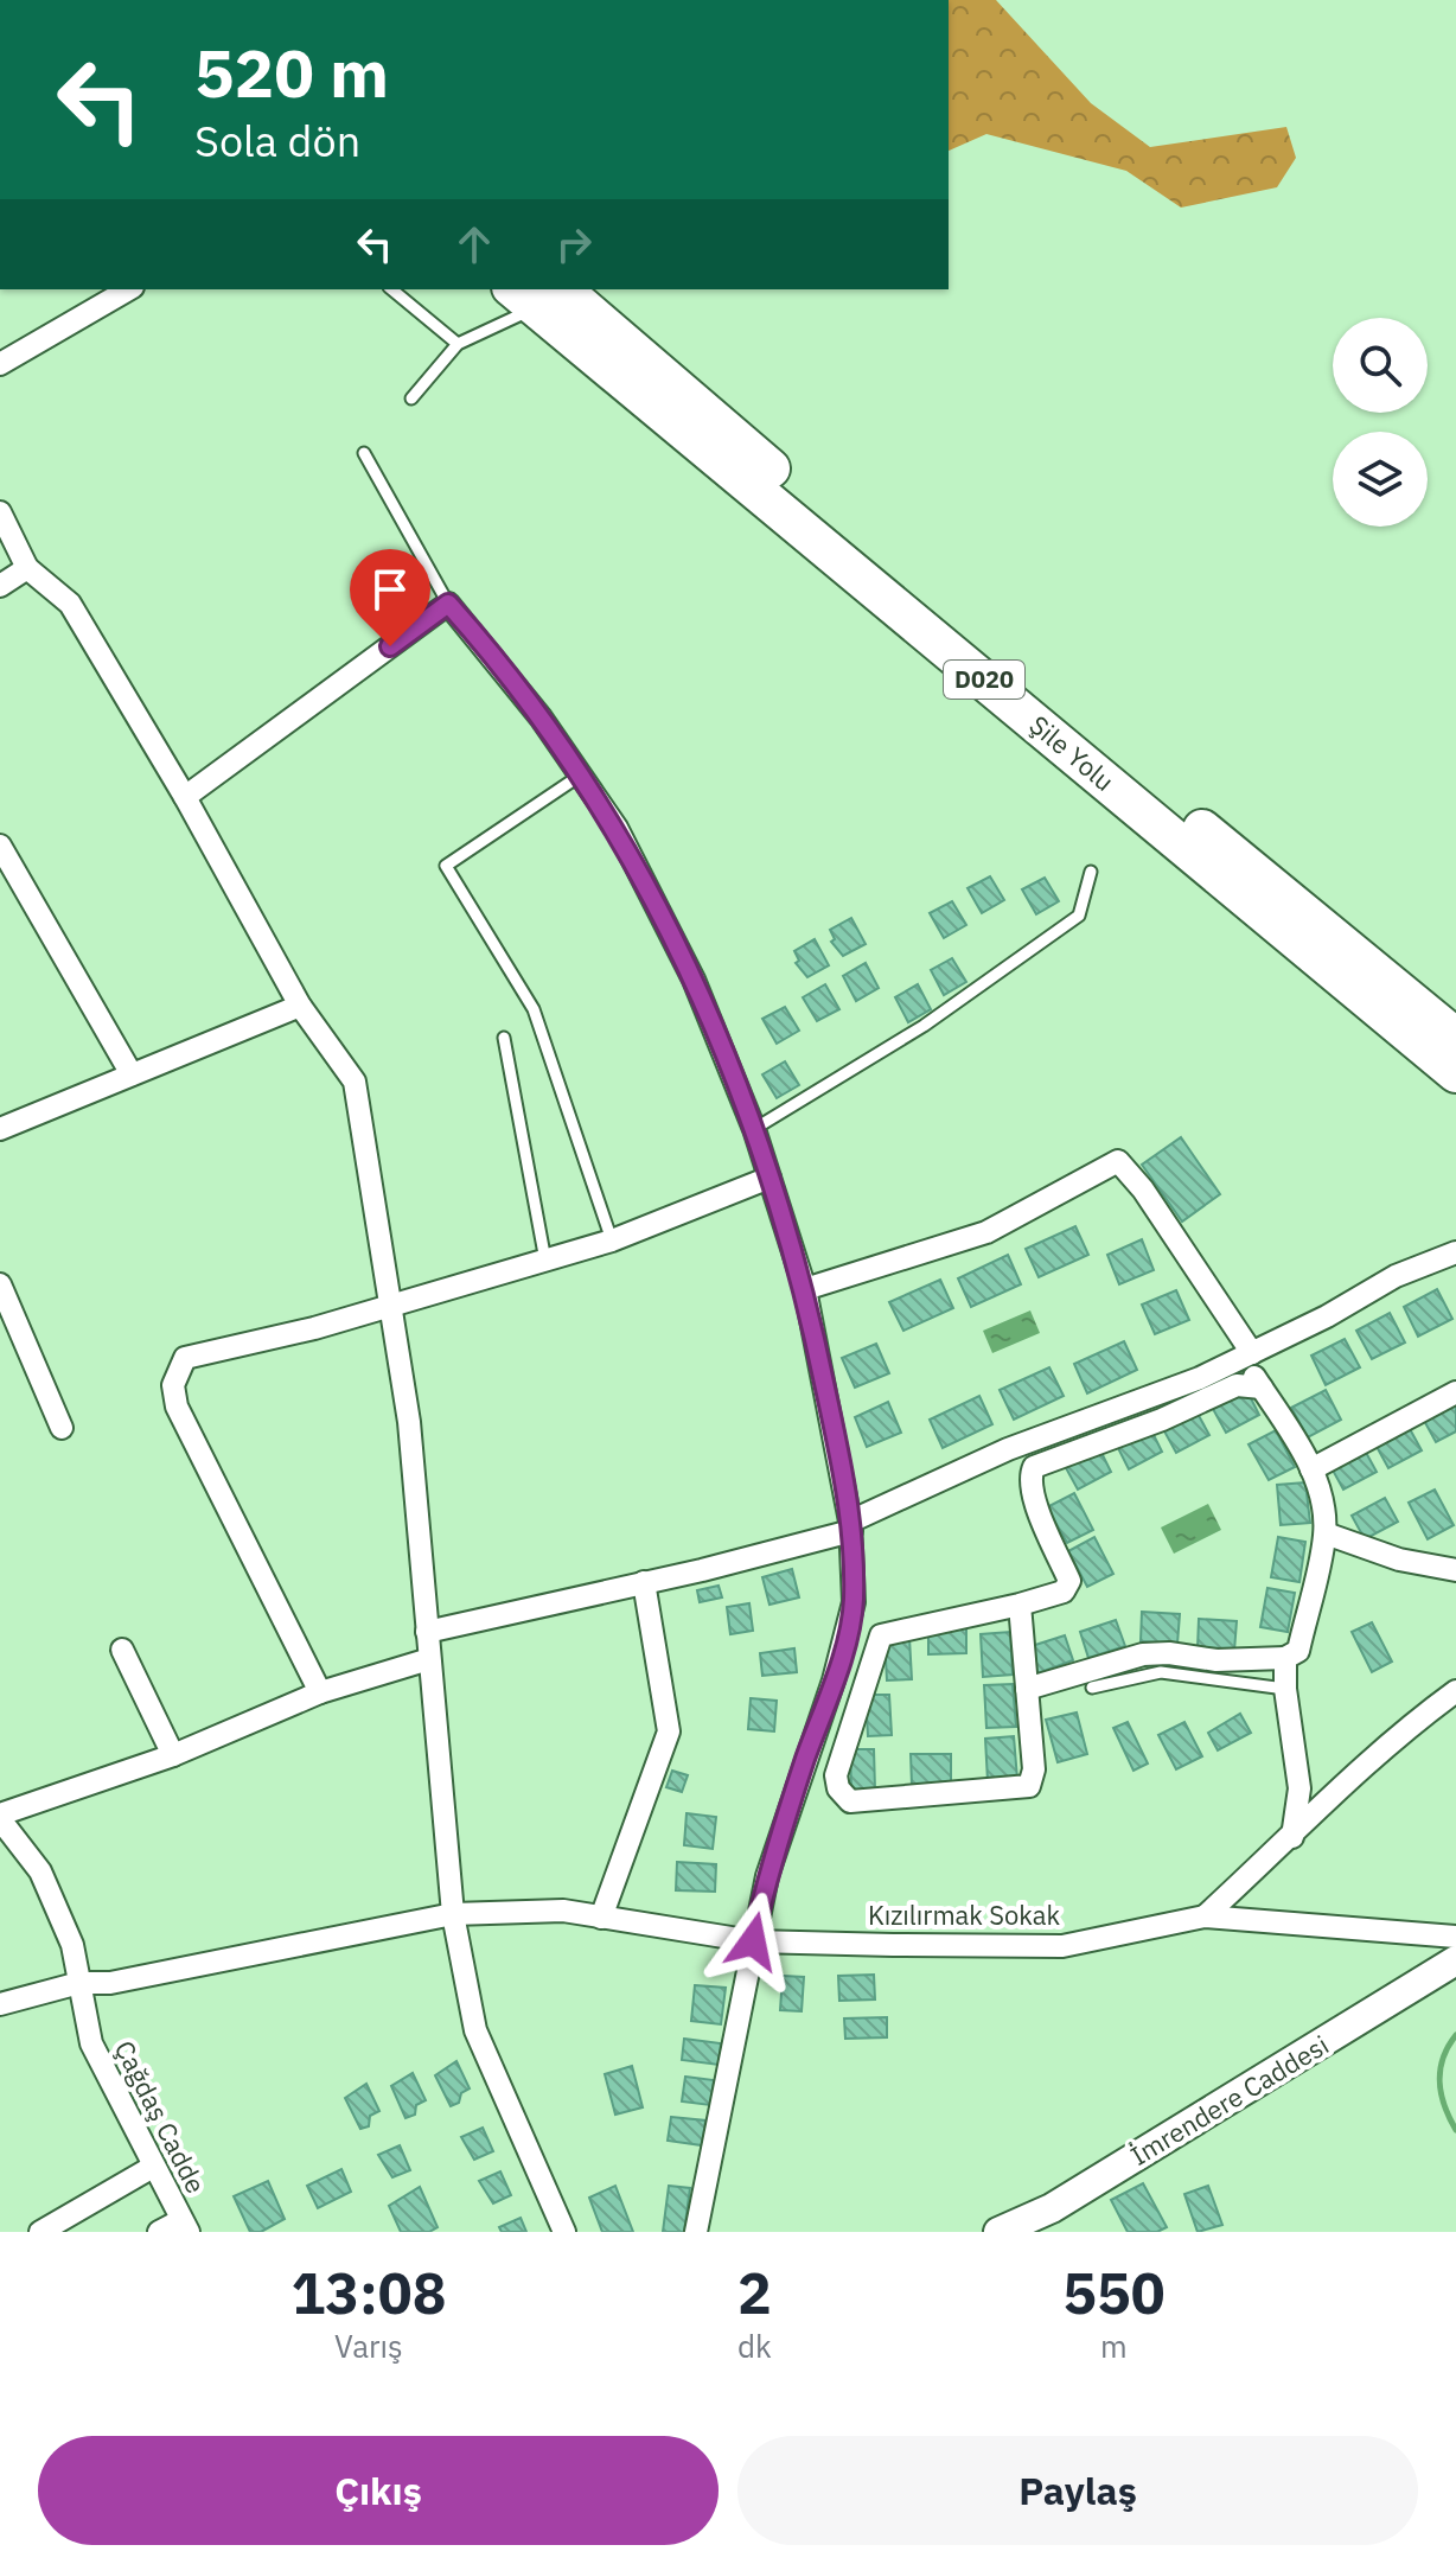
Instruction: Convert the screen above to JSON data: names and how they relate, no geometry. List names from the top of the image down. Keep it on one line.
{"streets":{"highway":["D020","Şile Yolu"],"street":["Kızılırmak Sokak","İmrendere Caddesi","Çağdaş Cadde"]},"crossings":[["Kızılırmak Sokak","Çağdaş Cadde"]],"page":{"turn":["520 m","Sola dön"],"eta":["13:08","Varış","2","dk","550","m"],"buttons":["Çıkış","Paylaş"]}}
